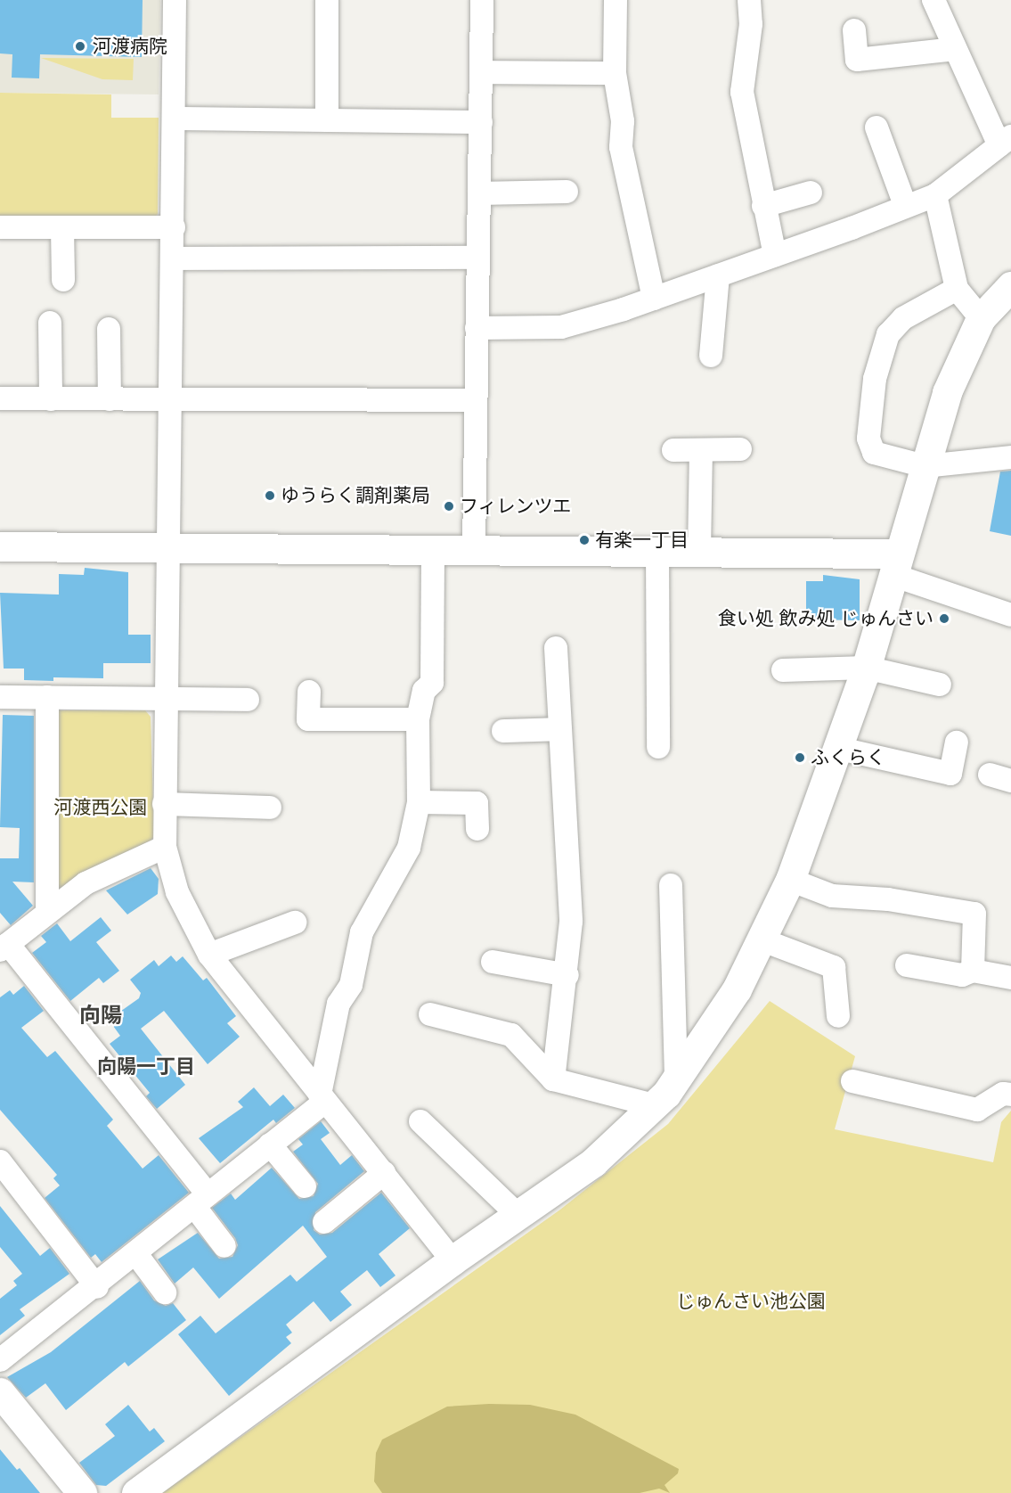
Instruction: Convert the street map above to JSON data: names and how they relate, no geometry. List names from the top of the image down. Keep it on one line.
{"districts":["向陽","向陽一丁目"],"parks":["河渡西公園","じゅんさい池公園"],"places":["河渡病院","ゆうらく調剤薬局","フィレンツエ","有楽一丁目","食い処 飲み処 じゅんさい","ふくらく"]}
